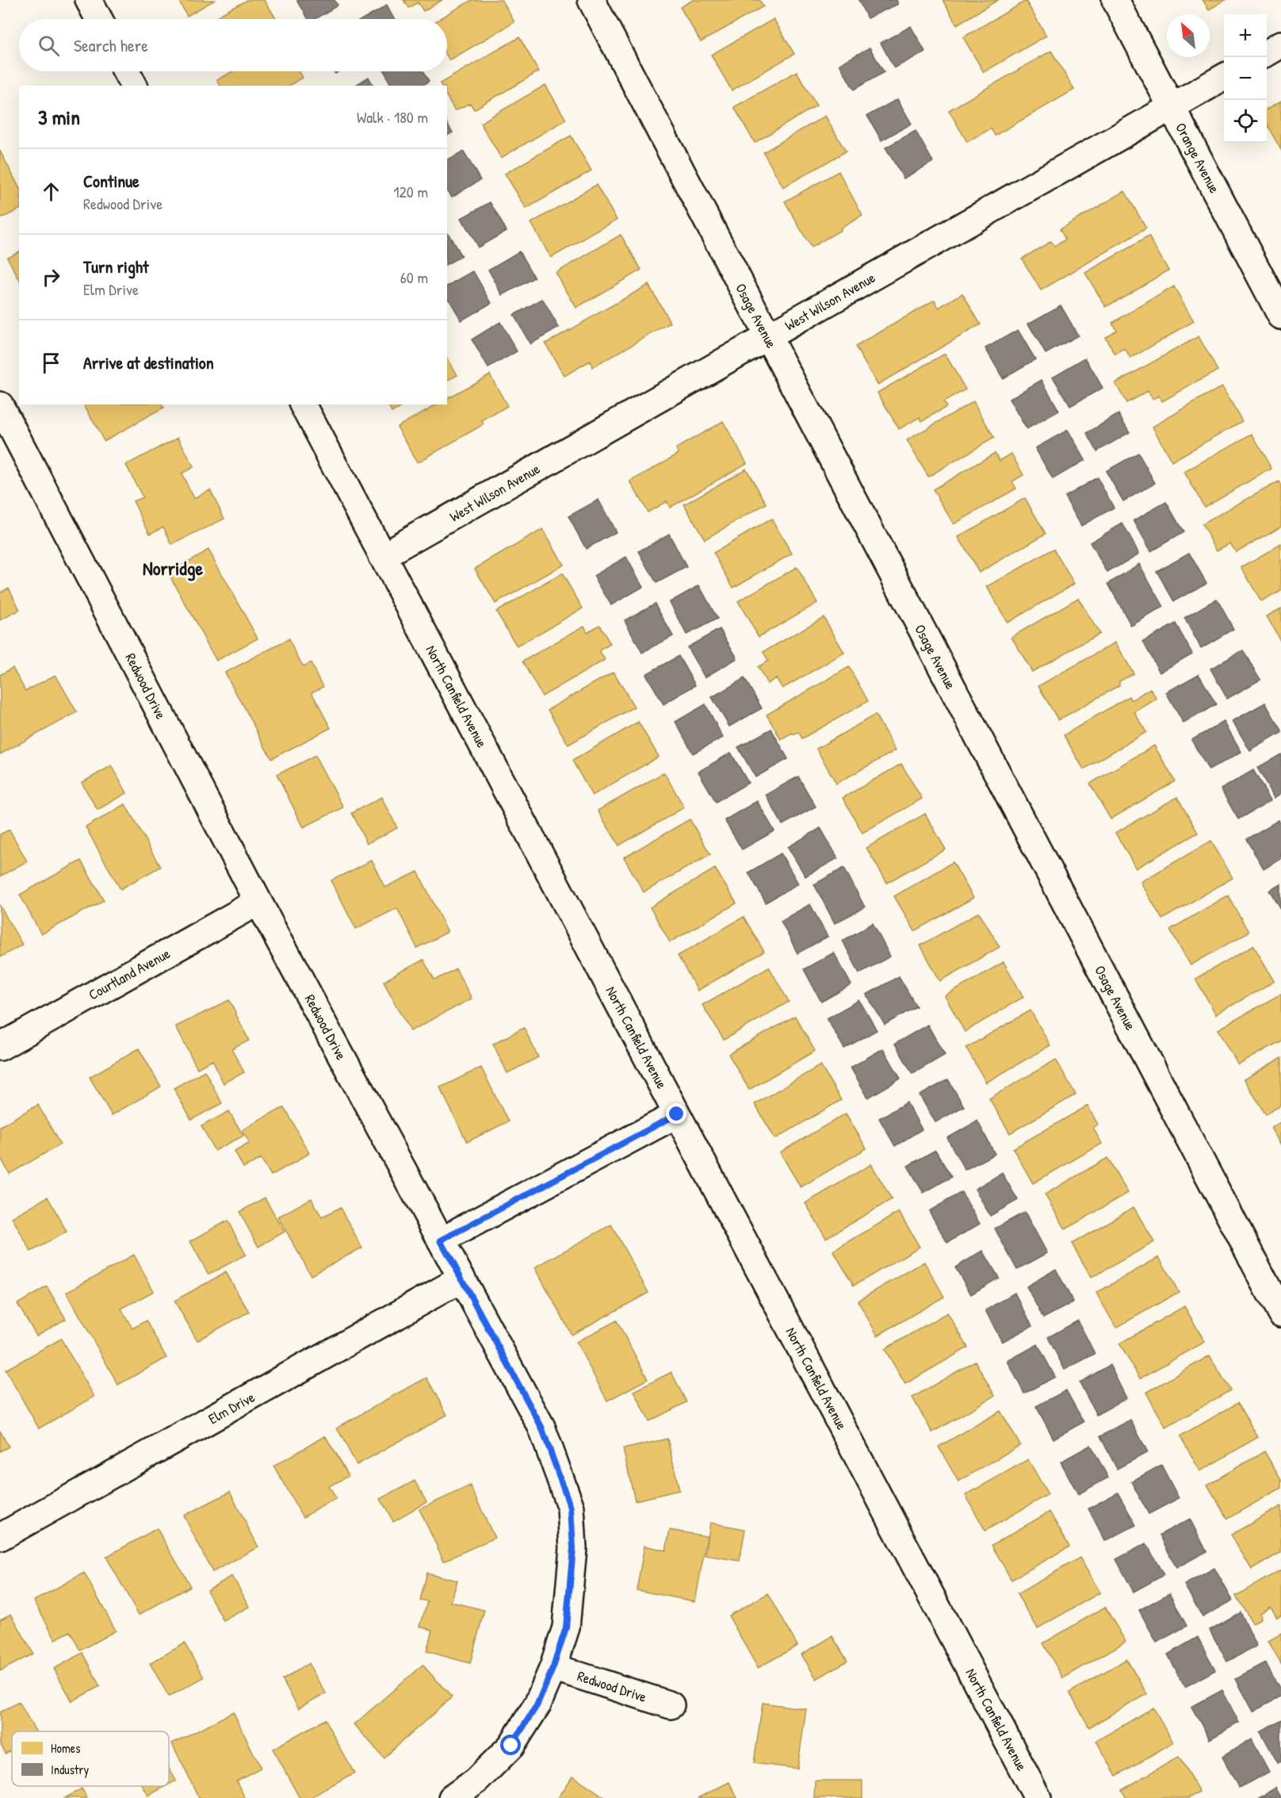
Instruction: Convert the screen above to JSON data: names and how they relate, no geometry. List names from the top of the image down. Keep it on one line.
{"streets":{"street":["Orange Avenue","West Wilson Avenue","Osage Avenue","Redwood Drive","North Canfield Avenue","Courtland Avenue","Elm Drive"]},"crossings":[["Orange Avenue","West Wilson Avenue"],["West Wilson Avenue","Osage Avenue"],["West Wilson Avenue","North Canfield Avenue"],["Redwood Drive","Courtland Avenue"],["Redwood Drive","Elm Drive"]],"districts":["Norridge"],"legend":["Homes","Industry"],"north":"top left","page":{"map_buttons":["+","−"],"search":"Search here","heading":["3 min","Walk · 180 m"],"list":[["Continue","Redwood Drive","120 m"],["Turn right","Elm Drive","60 m"],"Arrive at destination"]}}
